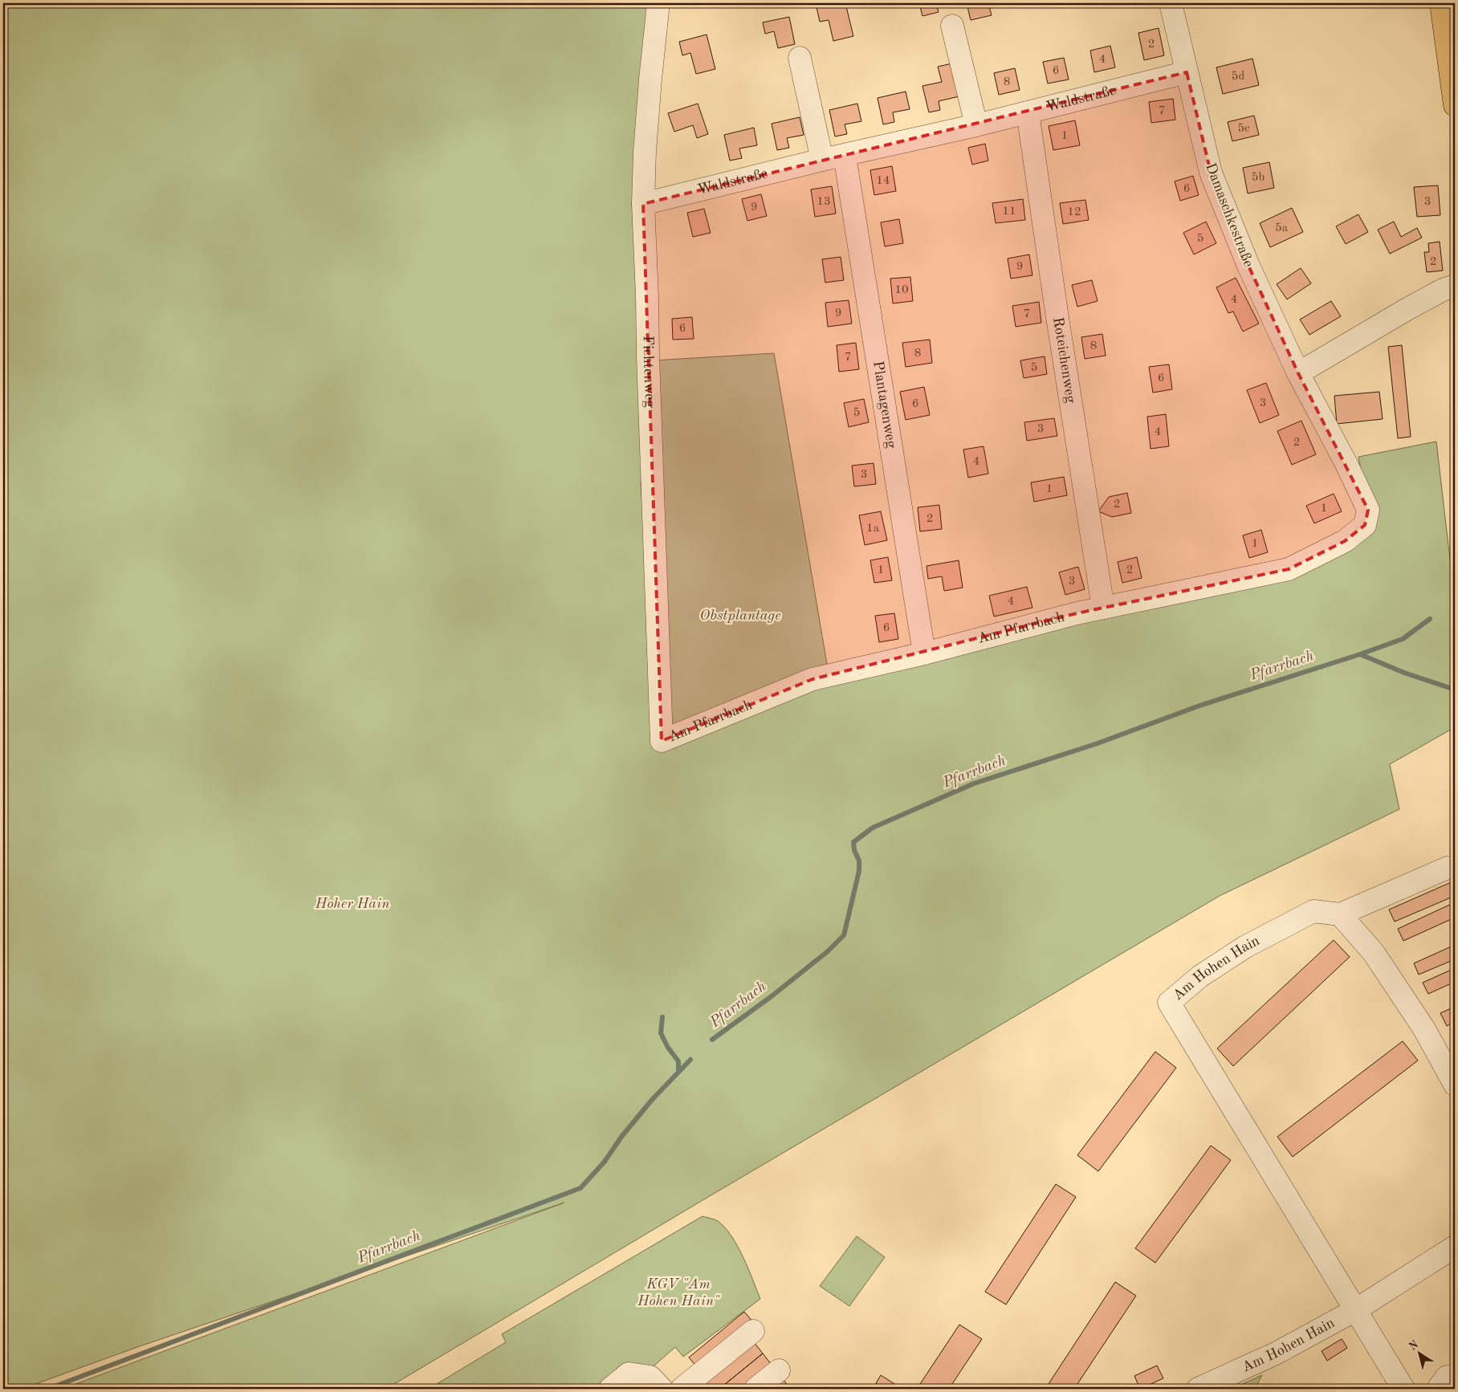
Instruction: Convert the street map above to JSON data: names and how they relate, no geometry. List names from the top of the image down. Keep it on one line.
{"streets":{"street":["Waldstraße","Damaschkestraße","Roteichenweg","Fichtenweg","Plantagenweg","Am Pfarrbach","Am Hohen Hain"]},"crossings":[["Waldstraße","Damaschkestraße"],["Waldstraße","Roteichenweg"],["Waldstraße","Fichtenweg"],["Waldstraße","Plantagenweg"],["Damaschkestraße","Am Pfarrbach"],["Roteichenweg","Am Pfarrbach"],["Fichtenweg","Am Pfarrbach"],["Plantagenweg","Am Pfarrbach"]],"water":["Pfarrbach"],"parks":["Obstplantage","Hoher Hain","KGV \"Am Hohen Hain\""],"house_numbers":["2","4","6","5d","8","7","5c","1","5b","14","6","13","3","9","11","12","5a","5","2","9","10","4","9","7","6","8","8","7","5","6","3","6","5","3","4","2","4","3","1","2","1","2","1a","1","1","2","3","4","6"],"north":"top left"}
